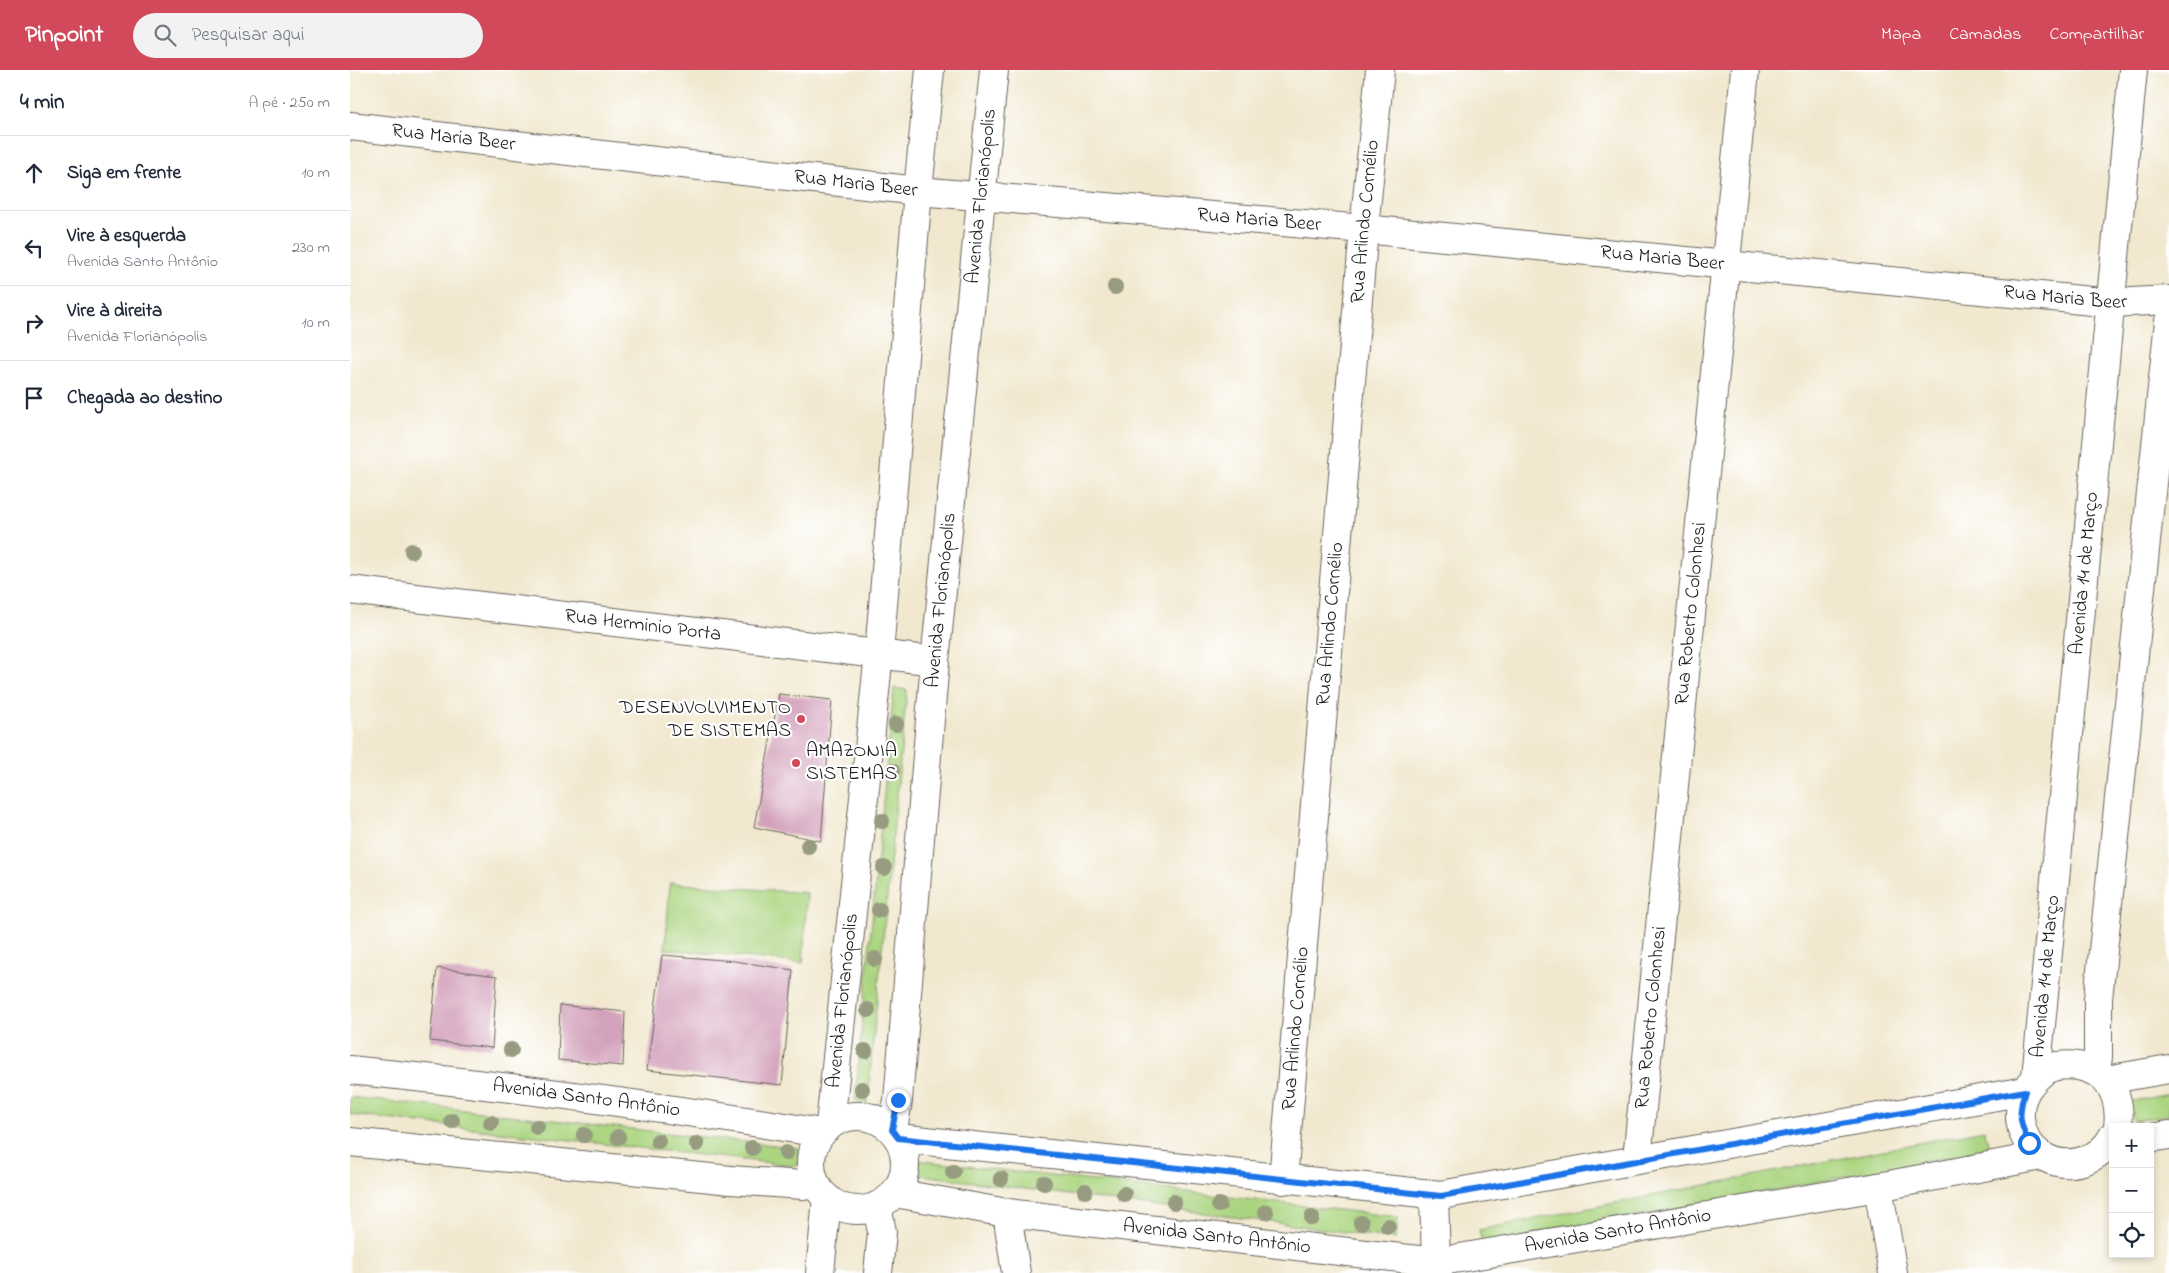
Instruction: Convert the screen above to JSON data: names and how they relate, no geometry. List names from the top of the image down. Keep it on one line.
{"streets":{"street":["Rua Maria Beer","Avenida Florianópolis","Rua Arlindo Cornélio","Avenida 14 de Março","Rua Roberto Colonhesi","Rua Herminio Porta","Avenida Santo Antônio"]},"crossings":[["Rua Maria Beer","Avenida Florianópolis"],["Rua Maria Beer","Rua Arlindo Cornélio"],["Rua Maria Beer","Avenida 14 de Março"],["Rua Maria Beer","Rua Roberto Colonhesi"],["Avenida Florianópolis","Rua Herminio Porta"],["Avenida Florianópolis","Avenida Santo Antônio"]],"places":["DESENVOLVIMENTO DE SISTEMAS","AMAZONIA SISTEMAS"],"page":{"header":"Pinpoint","search":"Pesquisar aqui","nav":["Mapa","Camadas","Compartilhar"],"heading":["4 min","A pé · 250 m"],"list":[["Siga em frente","10 m"],["Vire à esquerda","Avenida Santo Antônio","230 m"],["Vire à direita","Avenida Florianópolis","10 m"],"Chegada ao destino"],"map_buttons":["+","−"]}}
